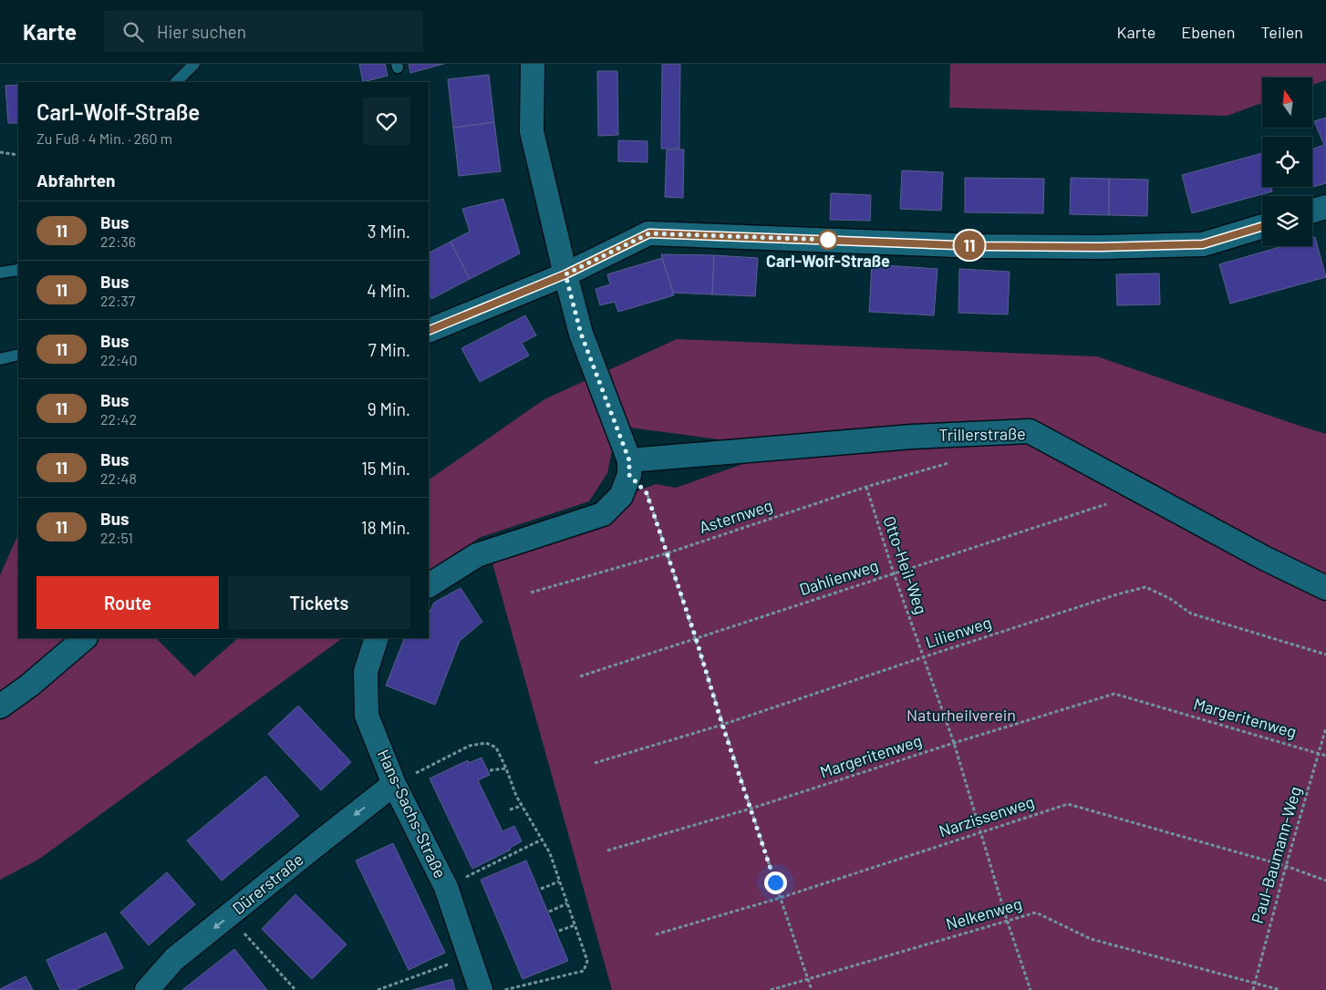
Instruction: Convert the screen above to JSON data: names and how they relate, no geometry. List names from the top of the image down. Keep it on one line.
{"streets":{"street":["Trillerstraße","Hans-Sachs-Straße","Dürerstraße"],"path":["Asternweg","Otto-Heil-Weg","Dahlienweg","Lilienweg","Margeritenweg","Narzissenweg","Paul-Baumann-Weg","Nelkenweg"]},"crossings":[["Asternweg","Otto-Heil-Weg"],["Otto-Heil-Weg","Dahlienweg"],["Otto-Heil-Weg","Lilienweg"],["Otto-Heil-Weg","Margeritenweg"],["Otto-Heil-Weg","Narzissenweg"],["Otto-Heil-Weg","Nelkenweg"],["Margeritenweg","Paul-Baumann-Weg"],["Hans-Sachs-Straße","Dürerstraße"],["Narzissenweg","Paul-Baumann-Weg"],["Paul-Baumann-Weg","Nelkenweg"]],"one_way":["Dürerstraße"],"parks":["Naturheilverein"],"places":["Carl-Wolf-Straße"],"lines":["bus line 11"],"north":"top","page":{"header":"Karte","search":"Hier suchen","nav":["Karte","Ebenen","Teilen"],"on_map":"11","heading":[["Carl-Wolf-Straße","Zu Fuß · 4 Min. · 260 m"],"Abfahrten"],"list":[{"mark":"11","name":"Bus","note":"22:36","value":"3 Min."},{"mark":"11","name":"Bus","note":"22:37","value":"4 Min."},{"mark":"11","name":"Bus","note":"22:40","value":"7 Min."},{"mark":"11","name":"Bus","note":"22:42","value":"9 Min."},{"mark":"11","name":"Bus","note":"22:48","value":"15 Min."},{"mark":"11","name":"Bus","note":"22:51","value":"18 Min."}],"buttons":["Route","Tickets"]}}
